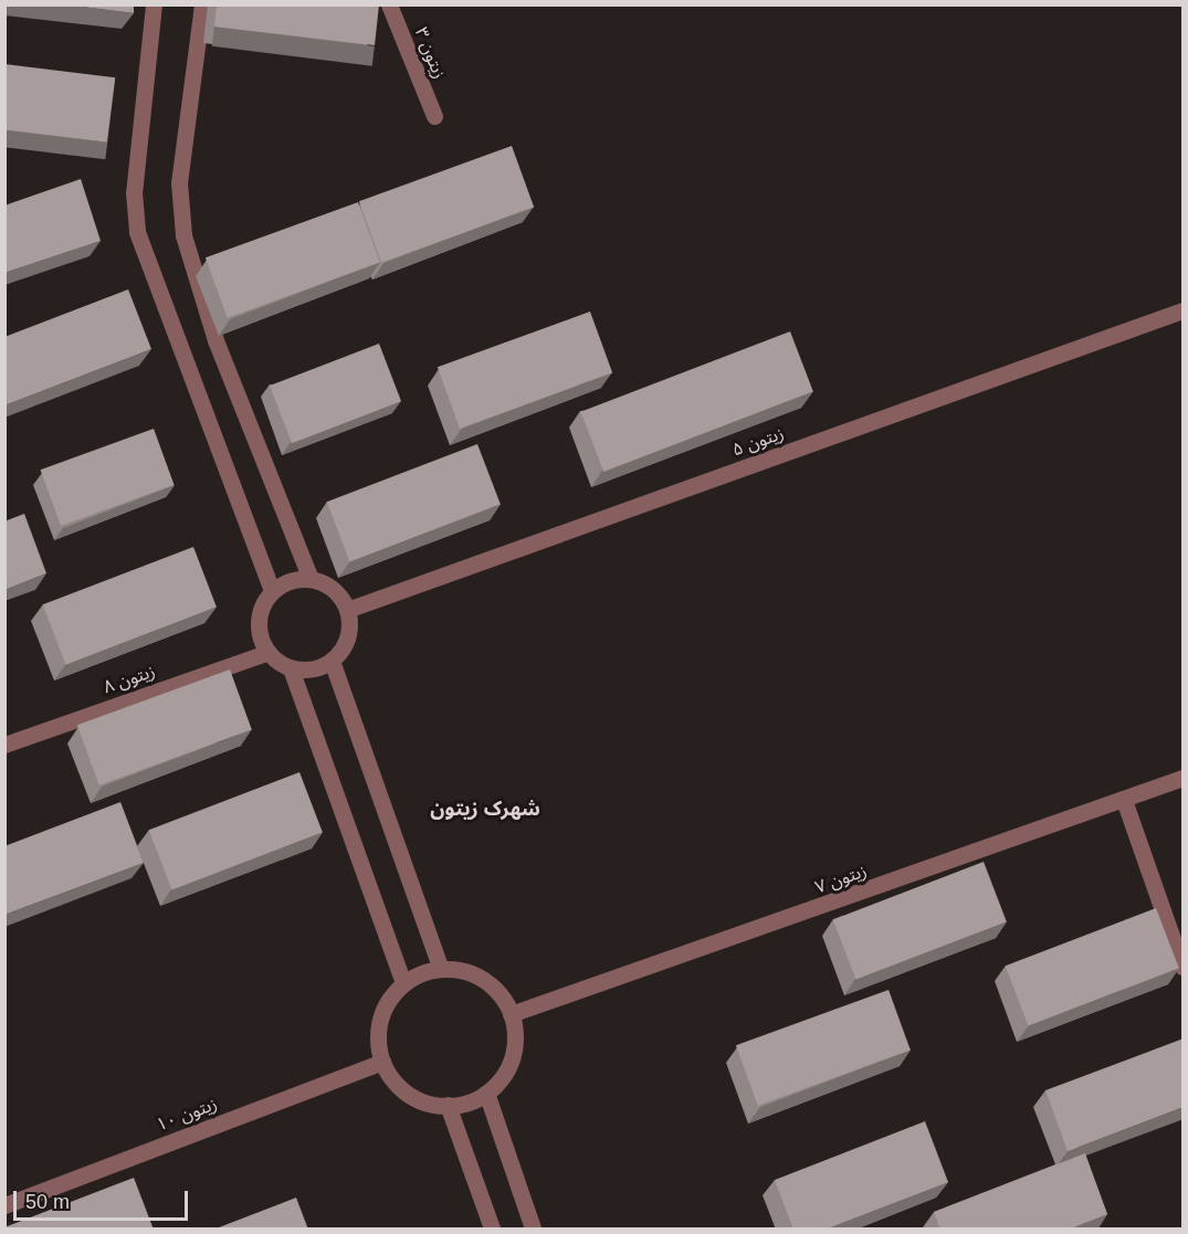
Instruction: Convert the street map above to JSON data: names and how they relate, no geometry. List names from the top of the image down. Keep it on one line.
{"streets":{"street":["زیتون ۳","زیتون ۵","زیتون ۸","زیتون ۷","زیتون ۱۰"]},"crossings":[["زیتون ۵","زیتون ۸"],["زیتون ۷","زیتون ۱۰"]],"districts":["شهرک زیتون"],"scale_bar":"50 m"}
